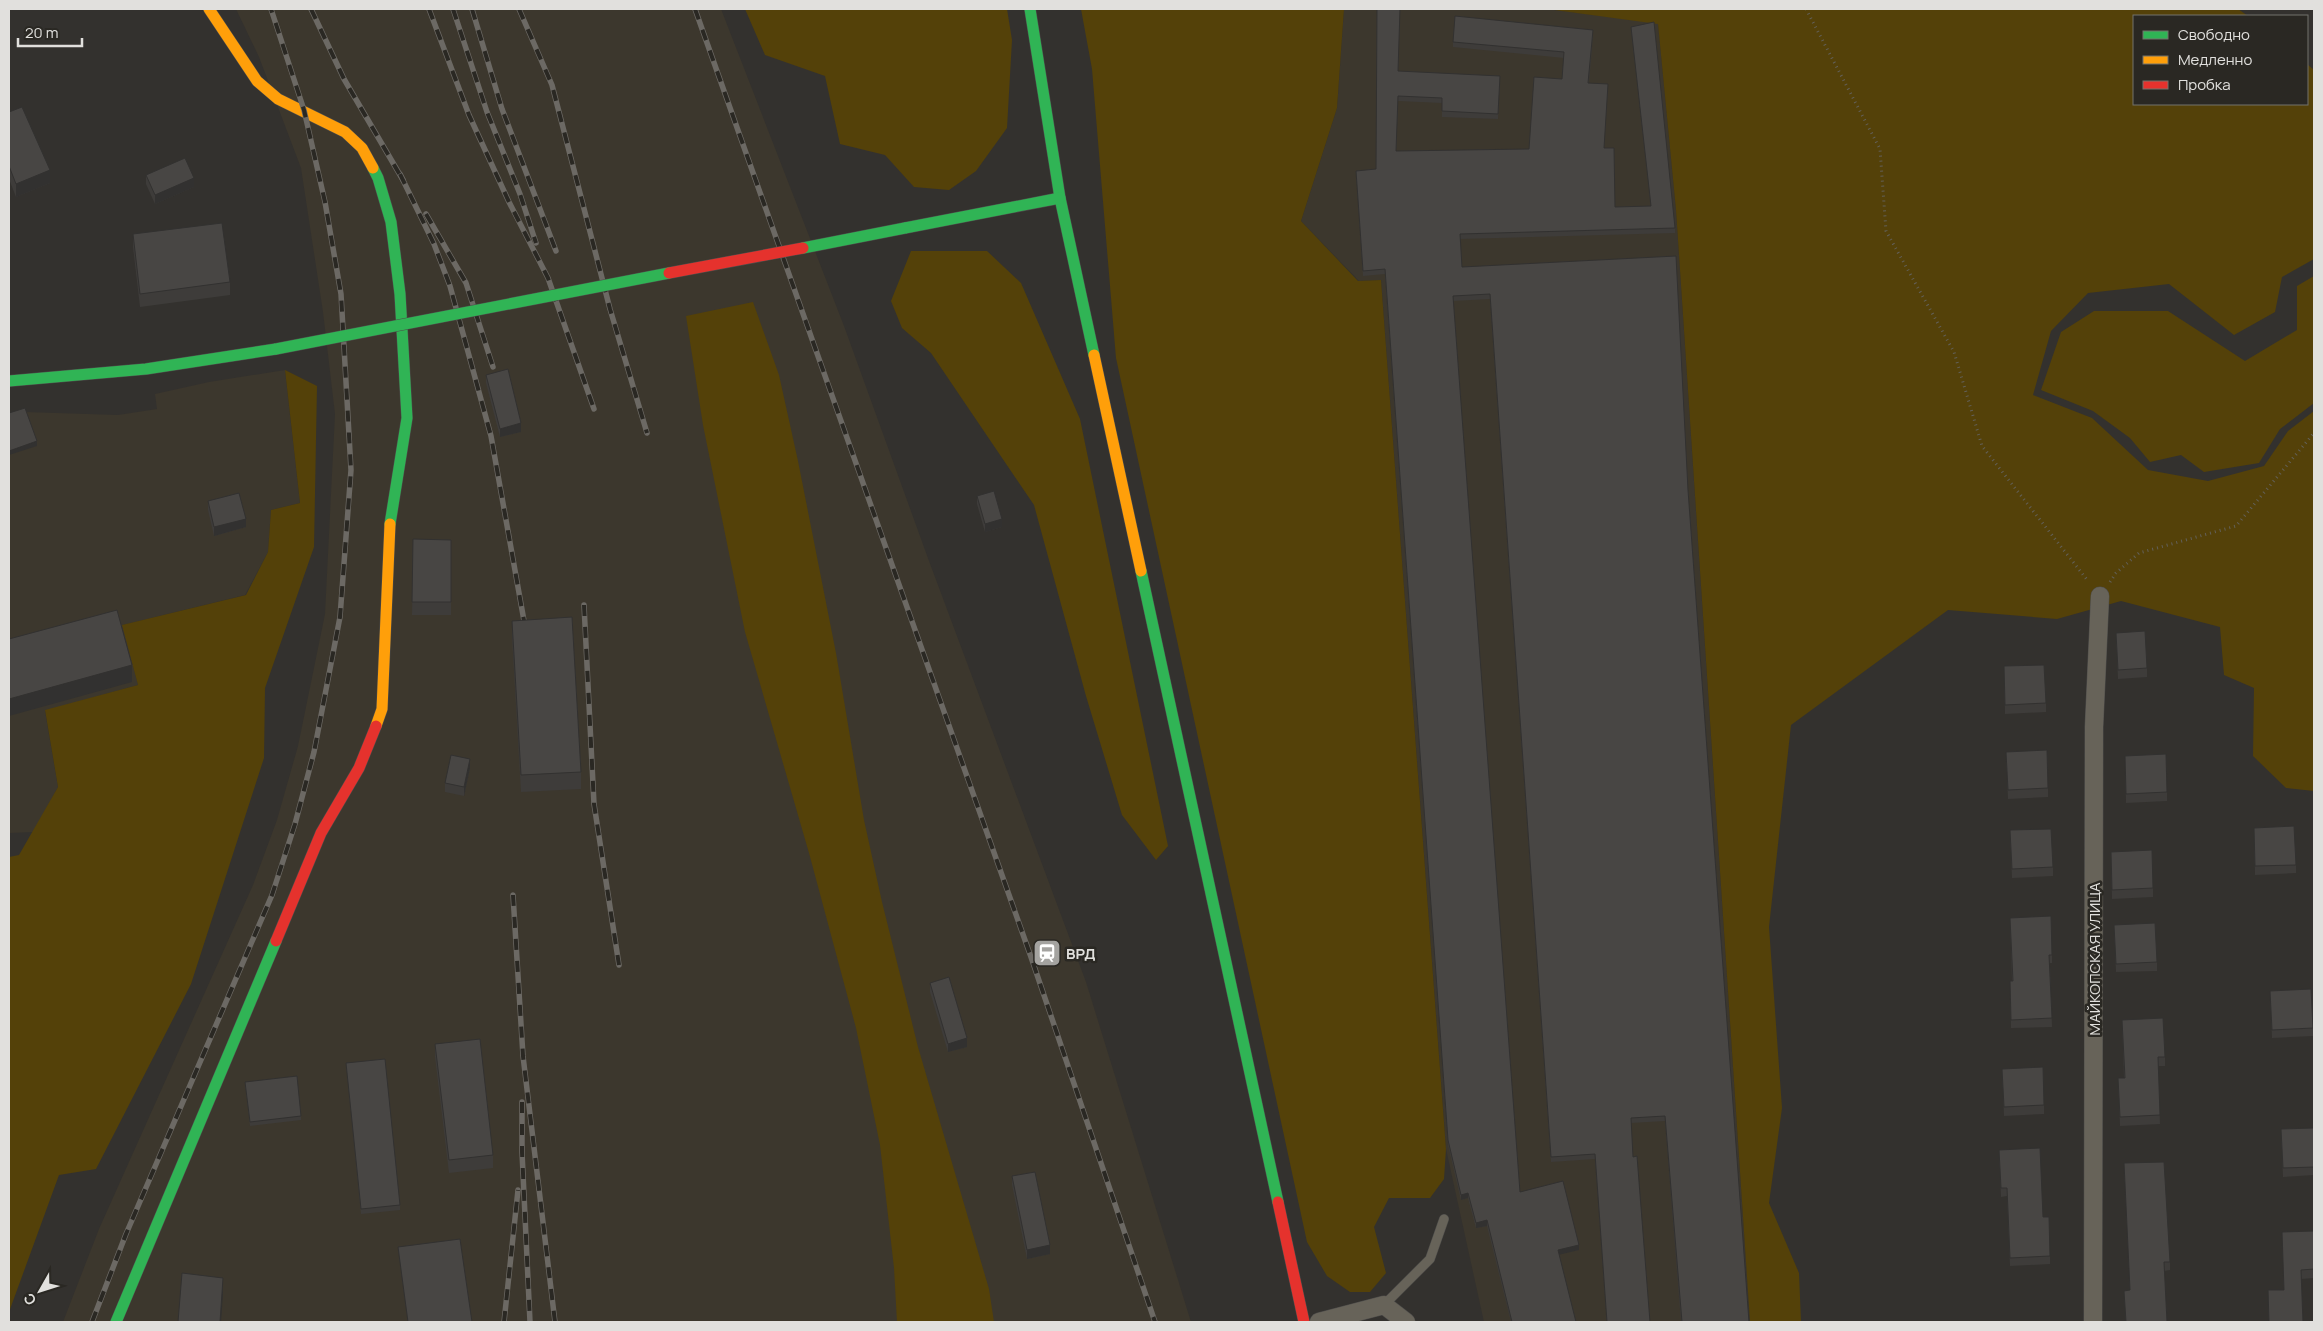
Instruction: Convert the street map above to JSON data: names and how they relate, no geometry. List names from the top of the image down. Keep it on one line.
{"streets":{"street":["МАЙКОПСКАЯ УЛИЦА"]},"places":{"station":["ВРД"]},"legend":["Свободно","Медленно","Пробка"],"scale_bar":"20 m","north":"bottom left"}
